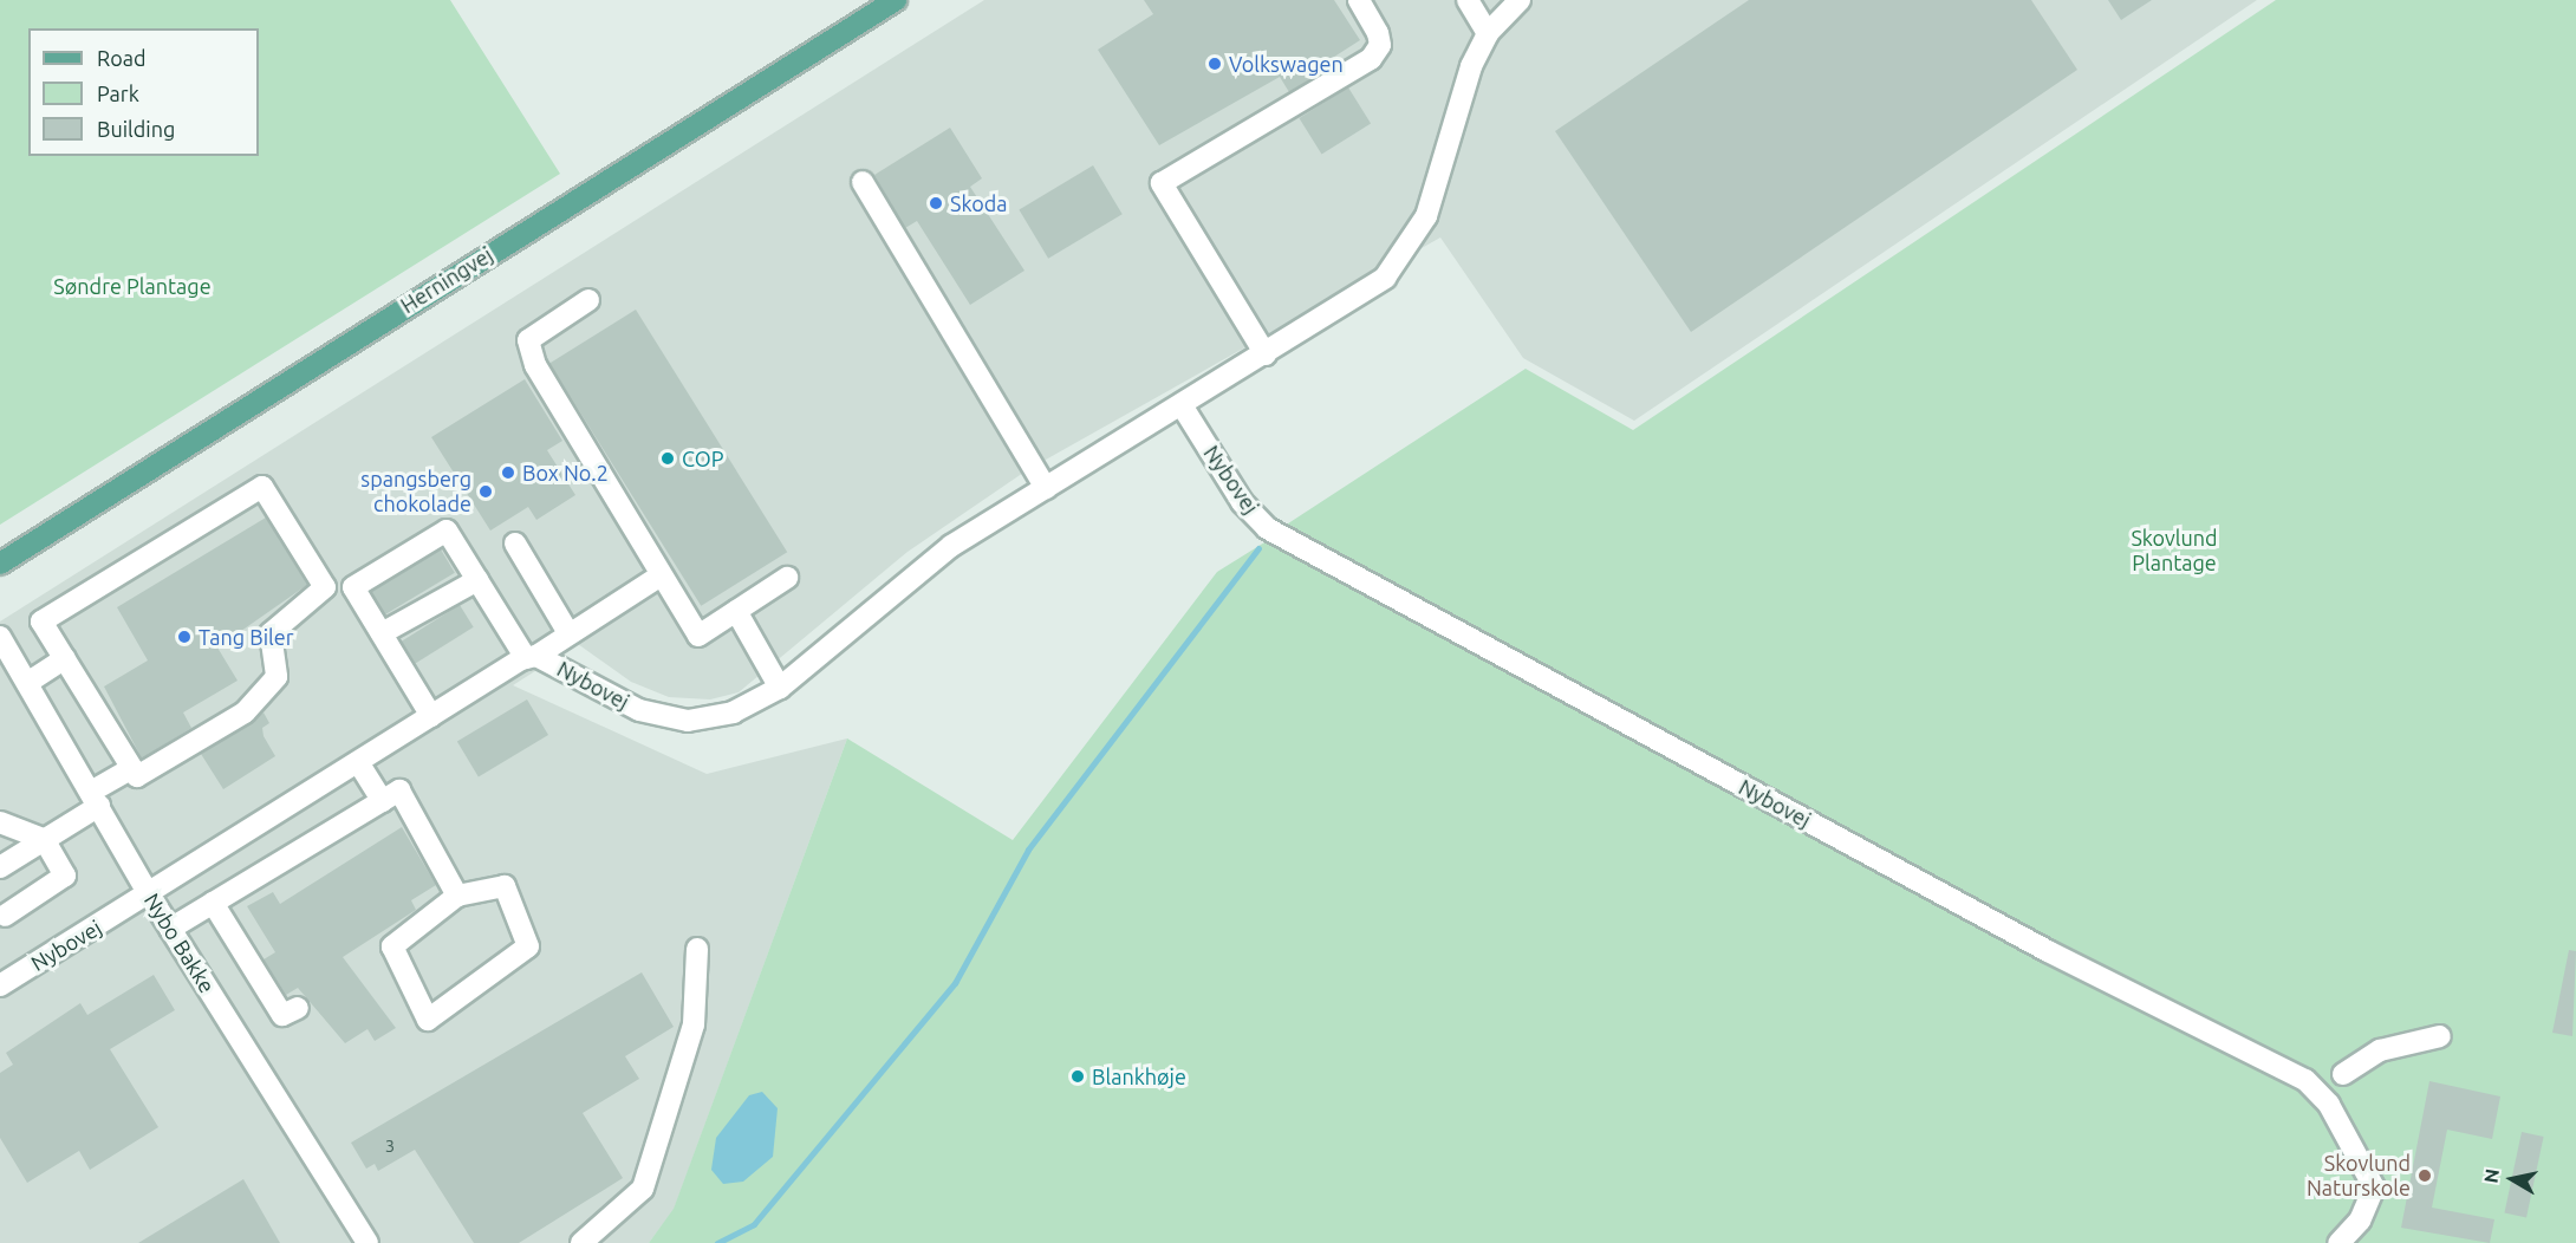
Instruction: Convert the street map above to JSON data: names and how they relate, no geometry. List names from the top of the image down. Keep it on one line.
{"streets":{"main road":["Herningvej"],"street":["Nybovej","Nybo Bakke"]},"crossings":[["Nybovej","Nybo Bakke"]],"parks":["Søndre Plantage","Skovlund Plantage"],"places":["Volkswagen","Skoda","COP","Box No.2","spangsberg chokolade","Tang Biler","Blankhøje","Skovlund Naturskole"],"house_numbers":["3"],"legend":["Road","Park","Building"],"north":"left"}
